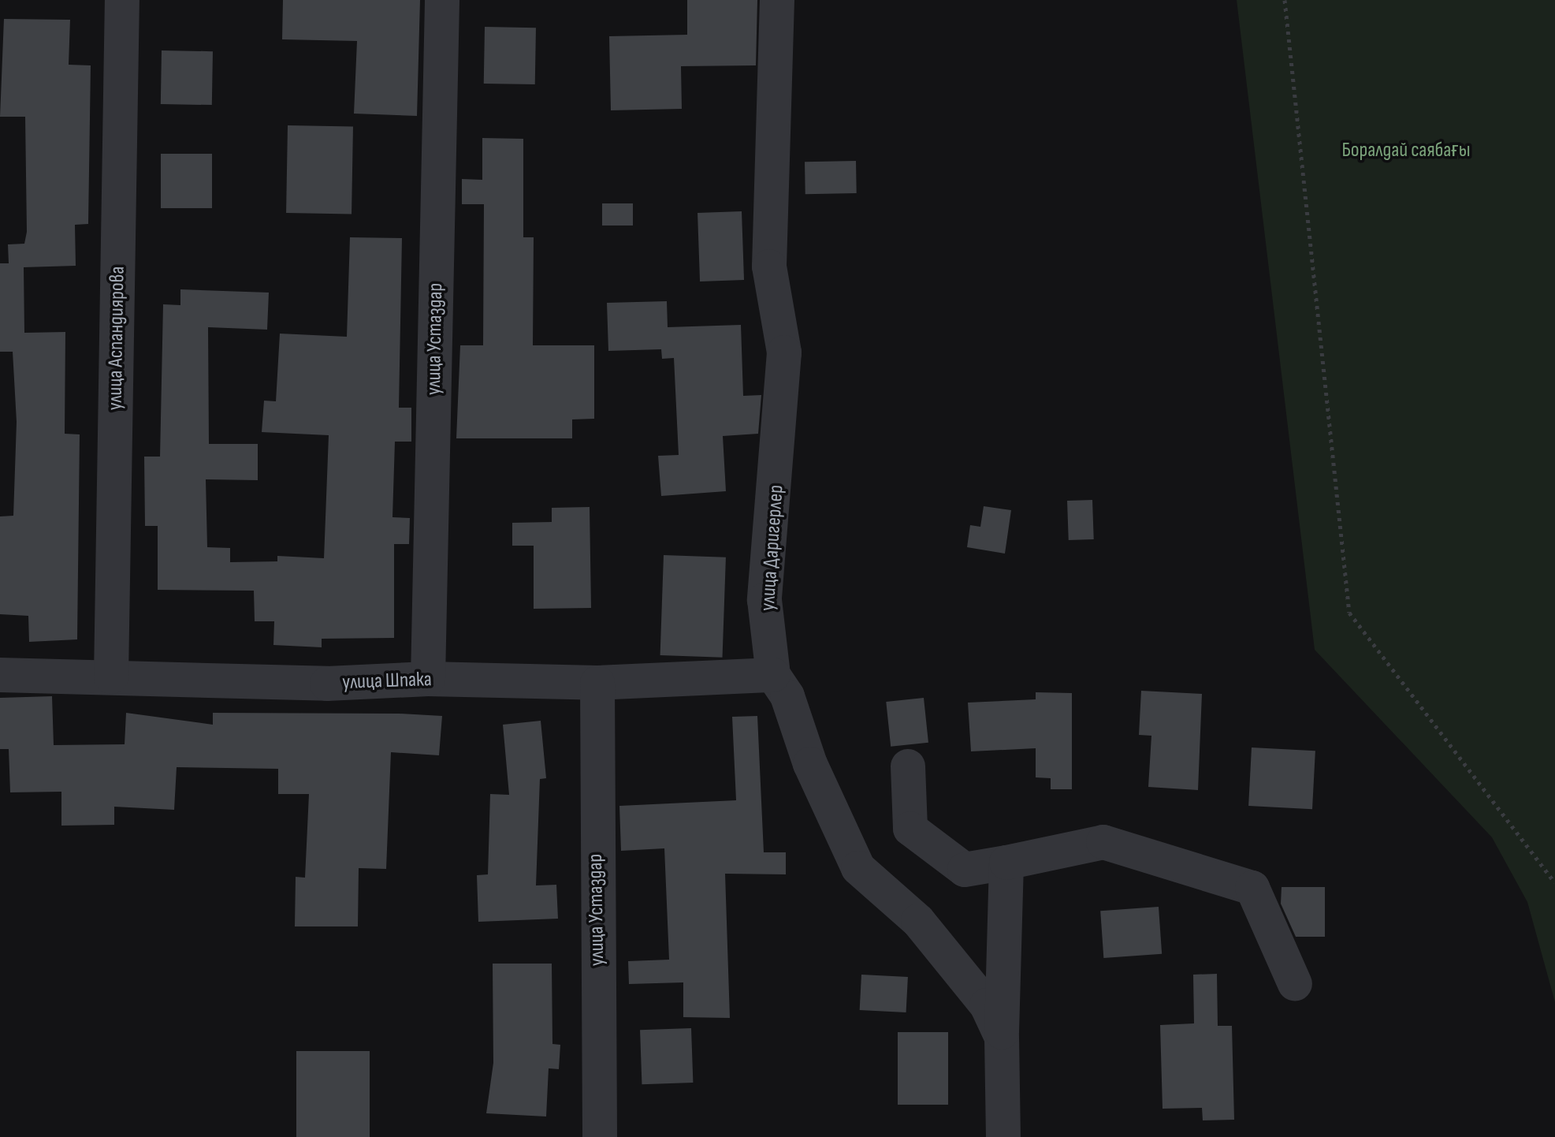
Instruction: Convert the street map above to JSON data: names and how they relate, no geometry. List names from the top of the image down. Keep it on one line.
{"streets":{"street":["улица Аспандиярова","улица Устаздар","улица Даригерлер","улица Шпака"]},"crossings":[["улица Аспандиярова","улица Шпака"],["улица Устаздар","улица Шпака"],["улица Даригерлер","улица Шпака"]],"parks":["Боралдай саябағы"]}
